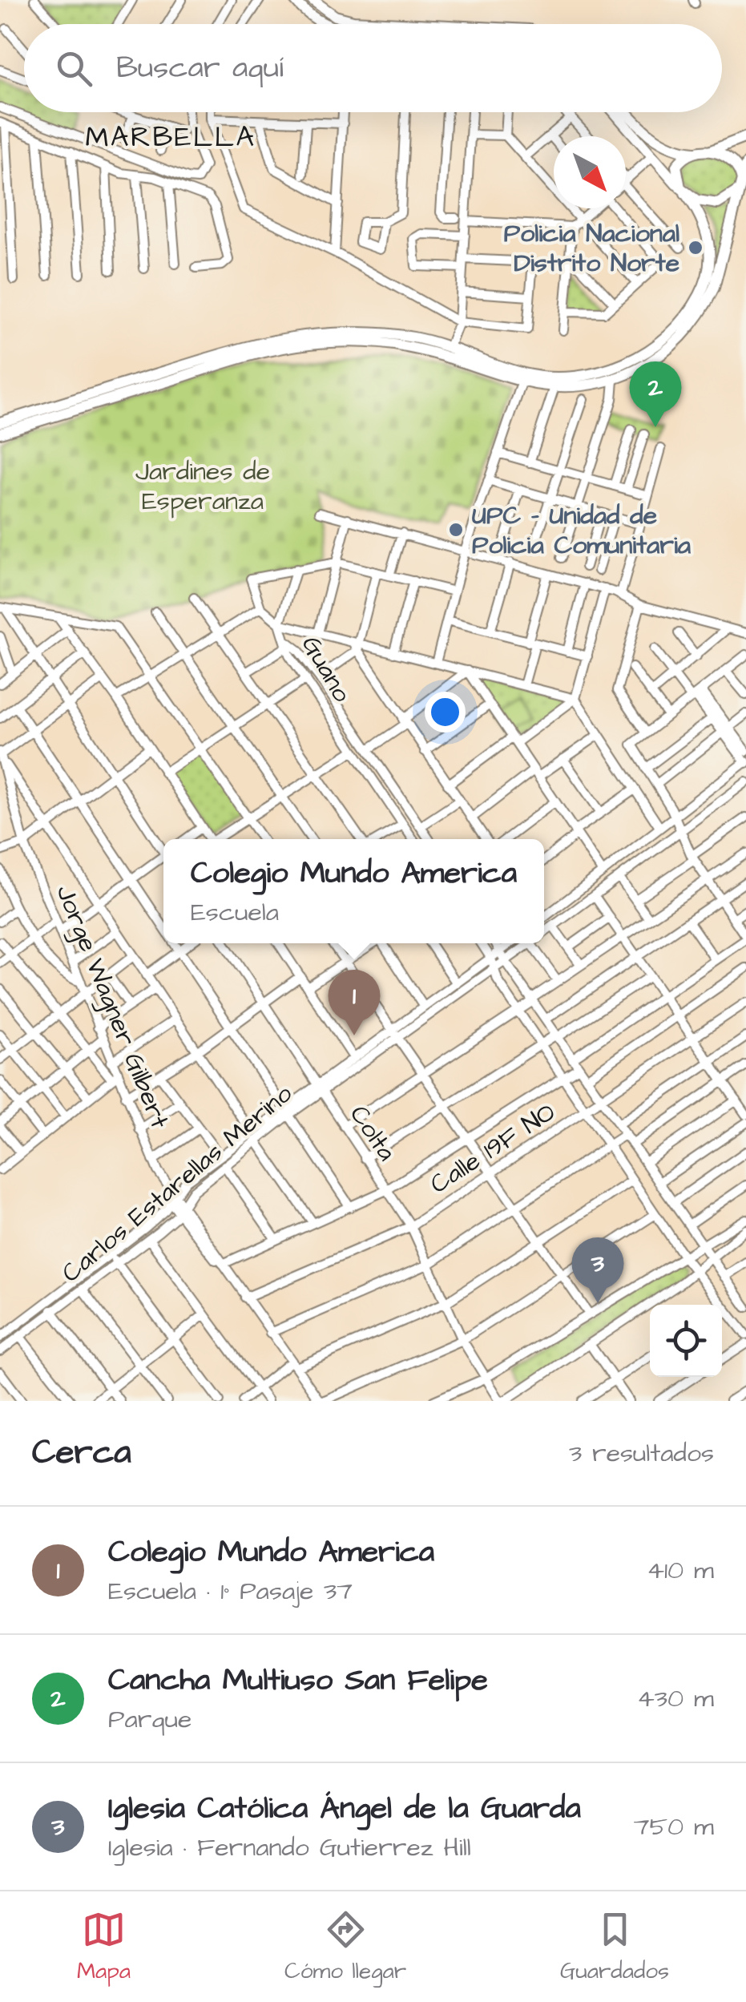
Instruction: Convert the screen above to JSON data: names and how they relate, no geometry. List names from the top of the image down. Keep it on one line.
{"streets":{"street":["Guano","Jorge Wagner Gilbert","Colta","Calle 19F NO","Carlos Estarellas Merino"]},"crossings":[["Jorge Wagner Gilbert","Calle 19F NO"],["Jorge Wagner Gilbert","Carlos Estarellas Merino"],["Colta","Calle 19F NO"],["Colta","Carlos Estarellas Merino"]],"districts":["MARBELLA"],"parks":["Jardines de Esperanza"],"places":["Policia Nacional Distrito Norte","UPC - Unidad de Policia Comunitaria"],"north":"bottom right","page":{"search":"Buscar aquí","pins":["2","1","3"],"popup":["Colegio Mundo America","Escuela"],"heading":["Cerca","3 resultados"],"list":[{"mark":"1","name":"Colegio Mundo America","note":"Escuela · 1° Pasaje 37","value":"410 m"},{"mark":"2","name":"Cancha Multiuso San Felipe","note":"Parque","value":"430 m"},{"mark":"3","name":"Iglesia Católica Ángel de la Guarda","note":"Iglesia · Fernando Gutierrez Hill","value":"750 m"}],"nav":["Mapa","Cómo llegar","Guardados"]}}
